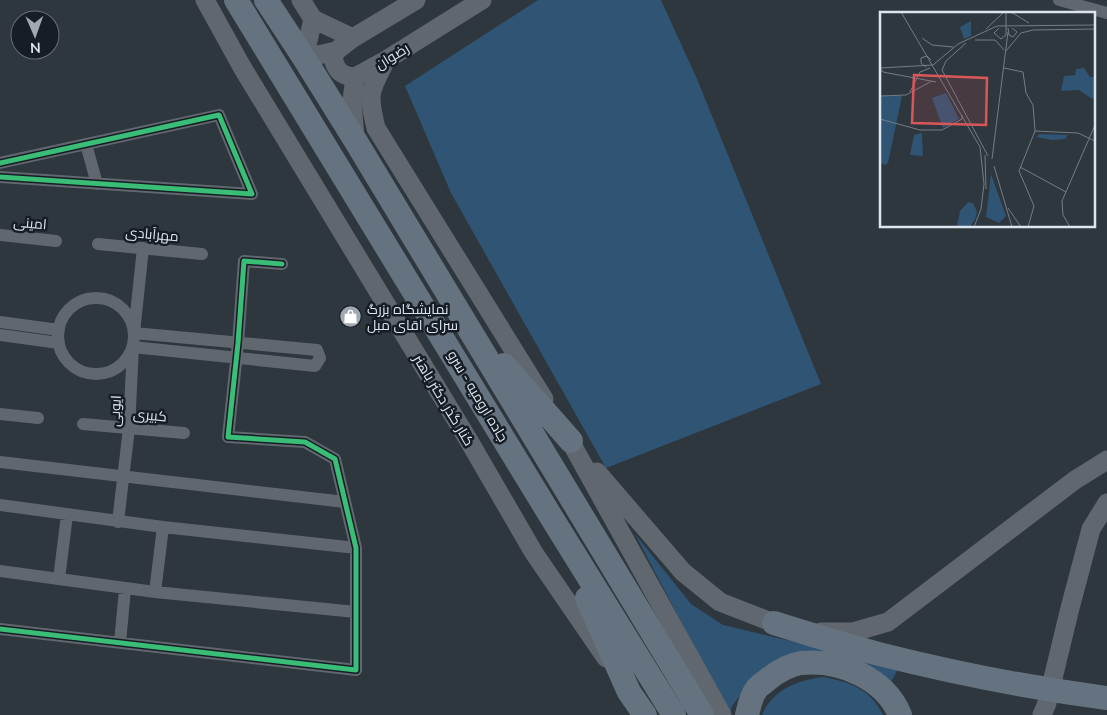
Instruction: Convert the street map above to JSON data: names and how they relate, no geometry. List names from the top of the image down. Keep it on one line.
{"streets":{"highway":["جاده ارومیه - سرو"],"main road":["رضوان","کنار گذر دکتر باهنر"],"street":["امینی","مهرآبادی","ایوبی","کبیری"]},"crossings":[["ایوبی","کبیری"]],"places":{"shop":["نمایشگاه بزرگ سرای اقای مبل"]},"north":"bottom"}
